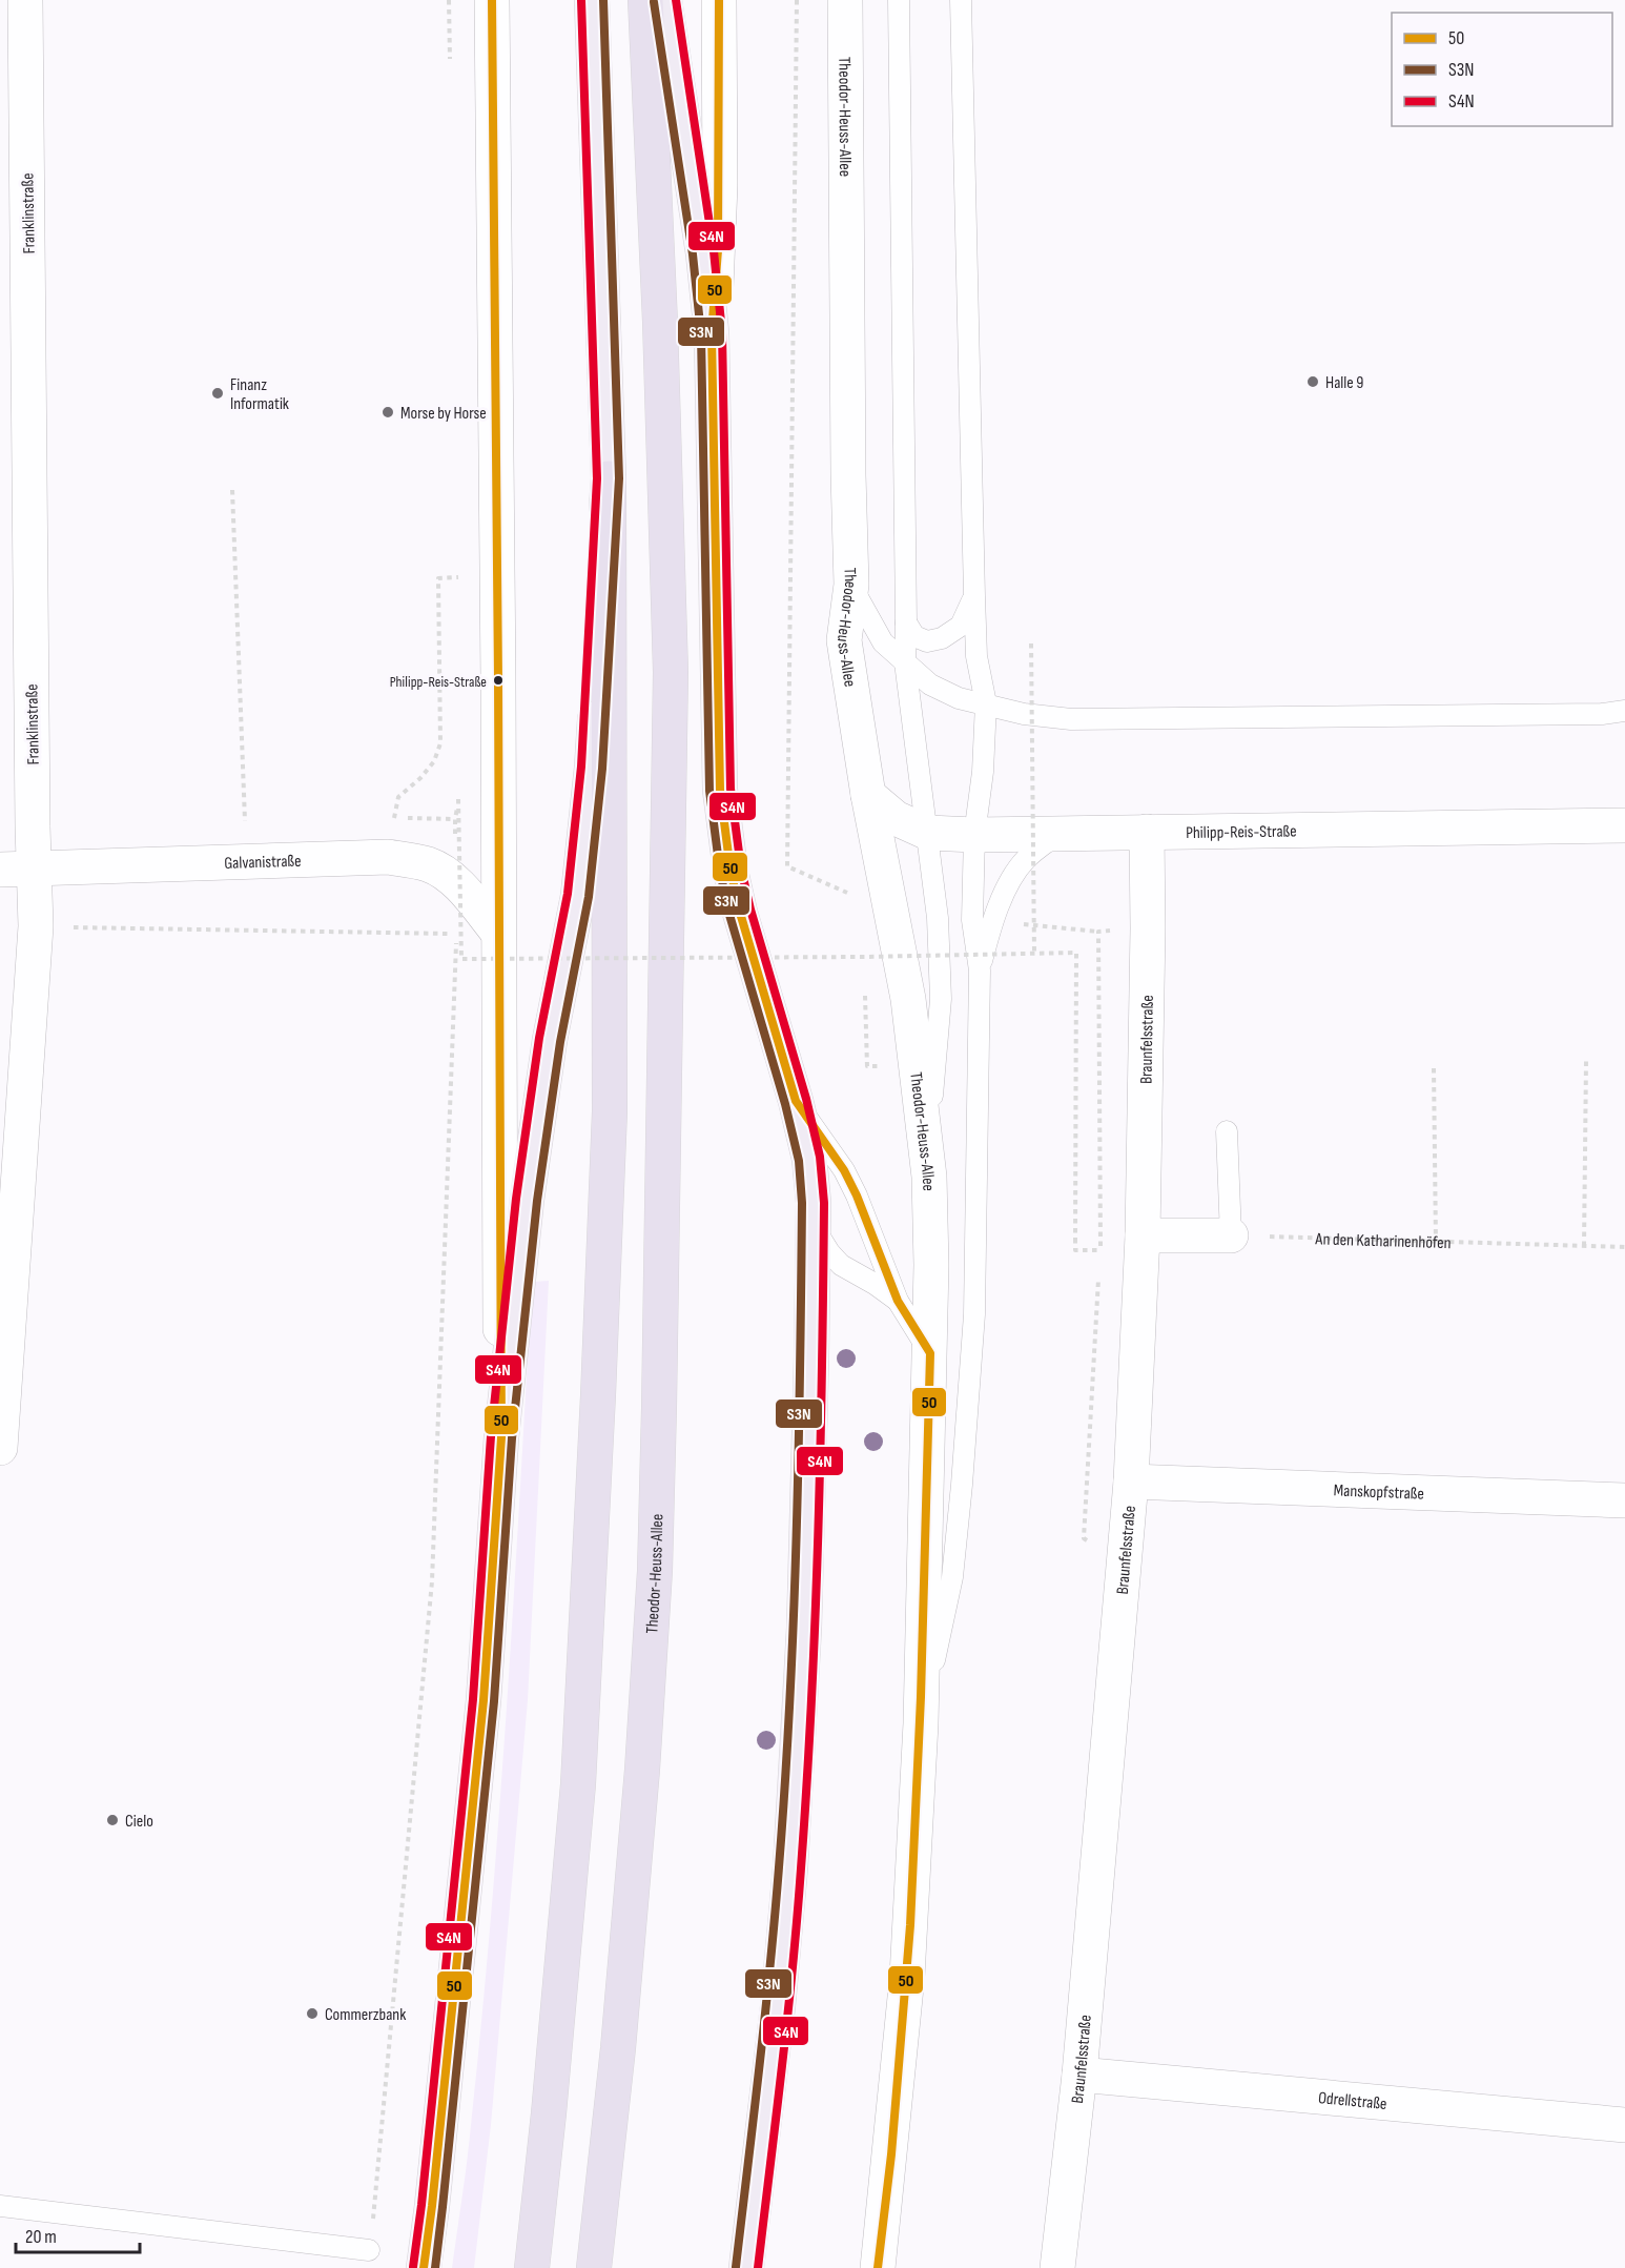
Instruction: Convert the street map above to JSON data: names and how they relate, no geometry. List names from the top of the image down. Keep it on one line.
{"streets":{"highway":["Theodor-Heuss-Allee"],"street":["Franklinstraße","Philipp-Reis-Straße","Galvanistraße","Braunfelsstraße","Manskopfstraße","Odrellstraße"],"path":["An den Katharinenhöfen"]},"crossings":[["Theodor-Heuss-Allee","Philipp-Reis-Straße"],["Franklinstraße","Galvanistraße"],["Philipp-Reis-Straße","Braunfelsstraße"],["Braunfelsstraße","Manskopfstraße"],["Braunfelsstraße","Odrellstraße"]],"places":["Halle 9","Finanz Informatik","Morse by Horse","Philipp-Reis-Straße","Cielo","Commerzbank"],"lines":["transit line 50","transit line S3N","transit line S4N"],"legend":["50","S3N","S4N"],"scale_bar":"20 m"}
